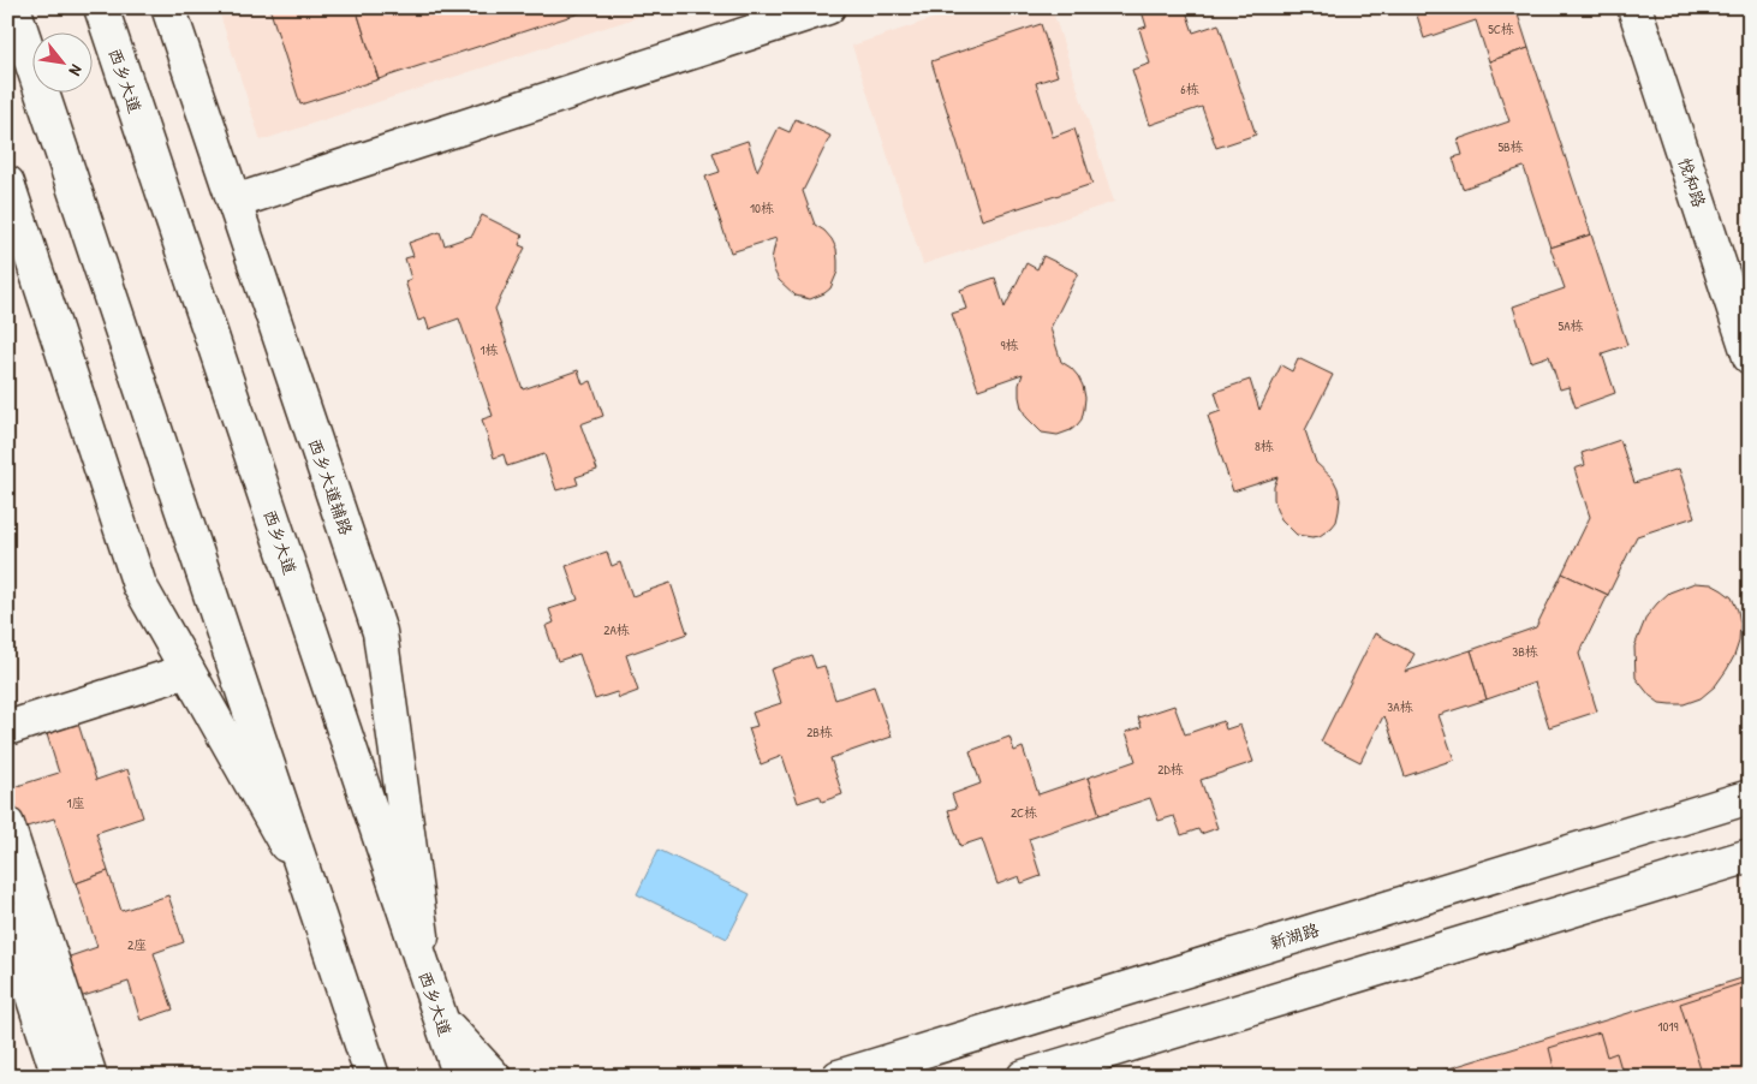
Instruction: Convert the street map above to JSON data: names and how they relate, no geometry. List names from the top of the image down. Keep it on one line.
{"streets":{"main road":["西乡大道","悦和路","西乡大道辅路","新湖路"]},"crossings":[["西乡大道","西乡大道辅路"]],"house_numbers":["5C栋","6栋","5B栋","10栋","5A栋","9栋","1栋","8栋","2A栋","3B栋","3A栋","2B栋","2D栋","1座","2C栋","2座","1019"],"north":"bottom right"}
